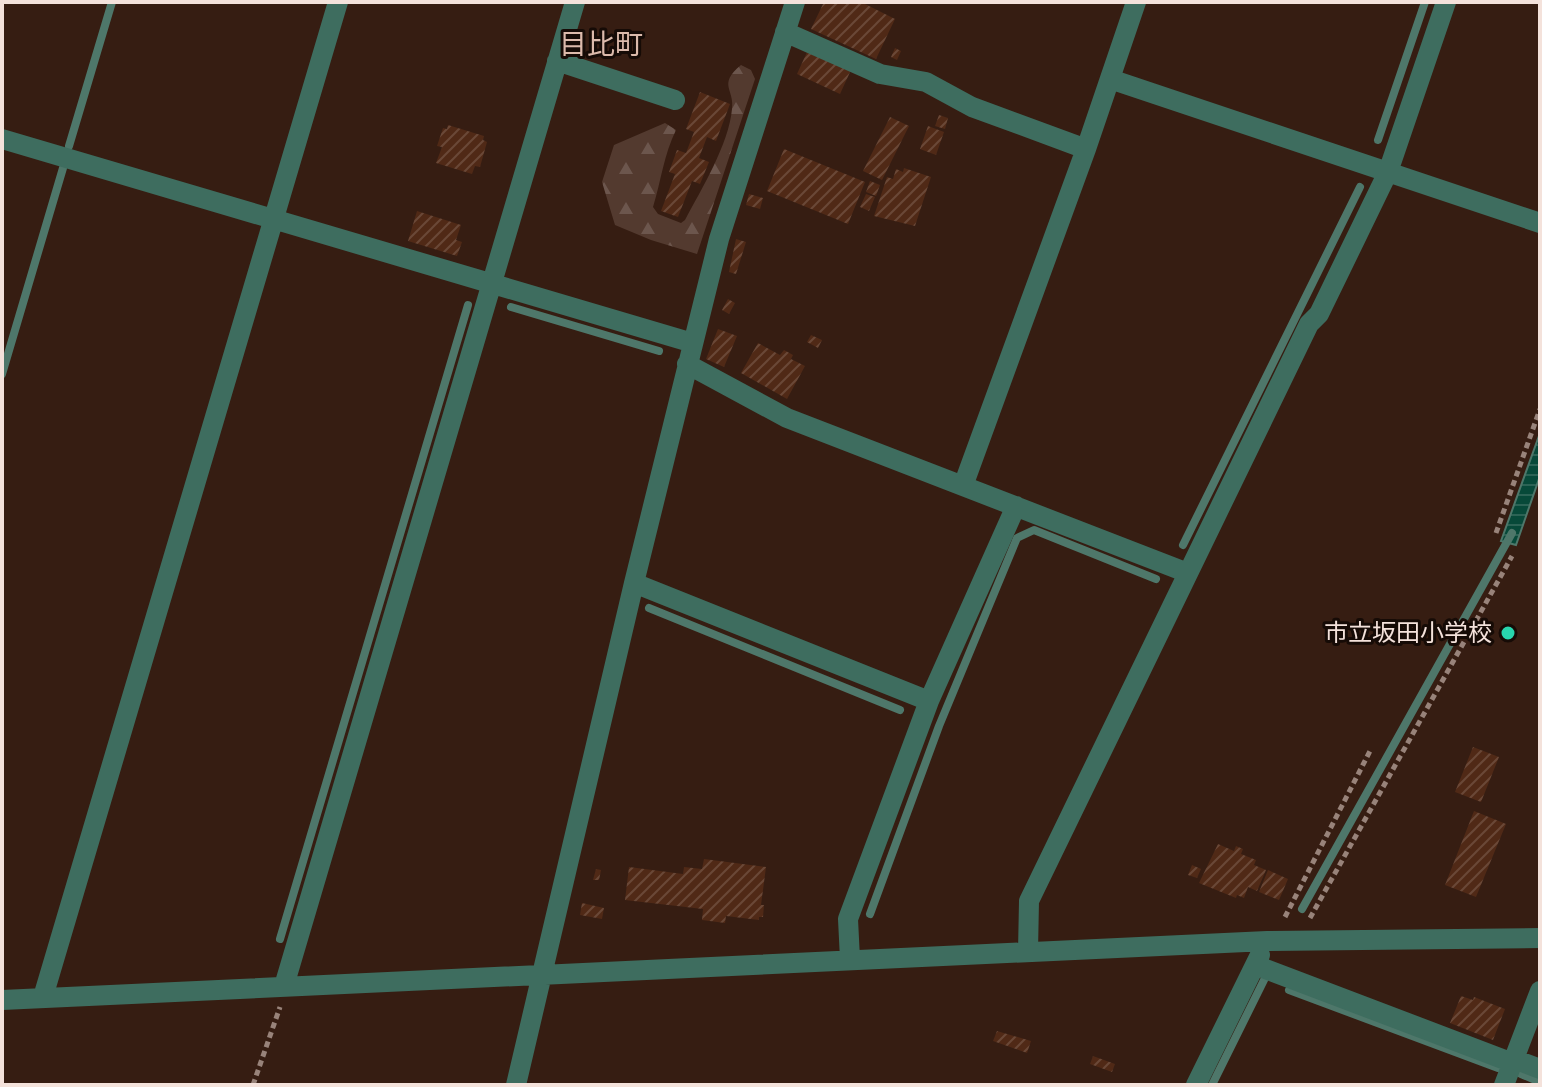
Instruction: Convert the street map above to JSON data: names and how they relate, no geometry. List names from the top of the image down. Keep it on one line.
{"districts":["目比町"],"places":["市立坂田小学校"]}
